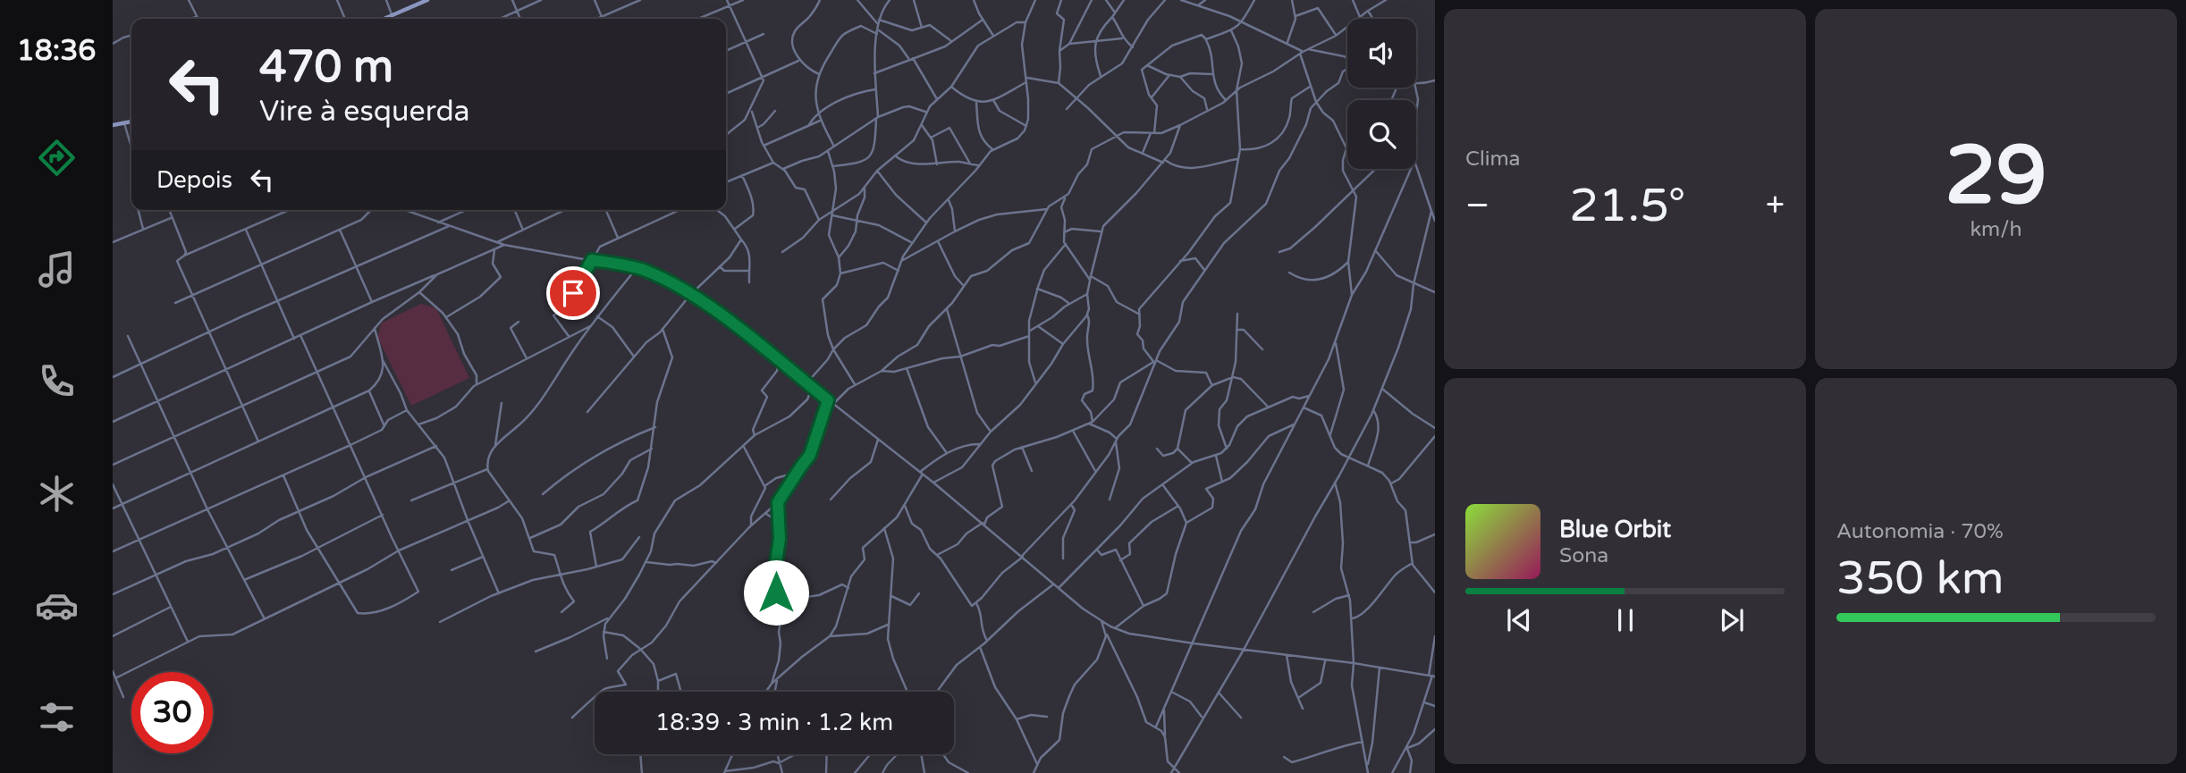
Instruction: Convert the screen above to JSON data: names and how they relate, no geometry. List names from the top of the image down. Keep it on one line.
{"page":{"tabs":"18:36","tile":["Clima",["29","km/h"],["Autonomia · 70%","350 km"]],"turn":["470 m","Vire à esquerda"],"then":"Depois","heat":["−","21.5°","+"],"song":["Blue Orbit","Sona"],"limit":"30","trip":"18:39 · 3 min · 1.2 km"}}
